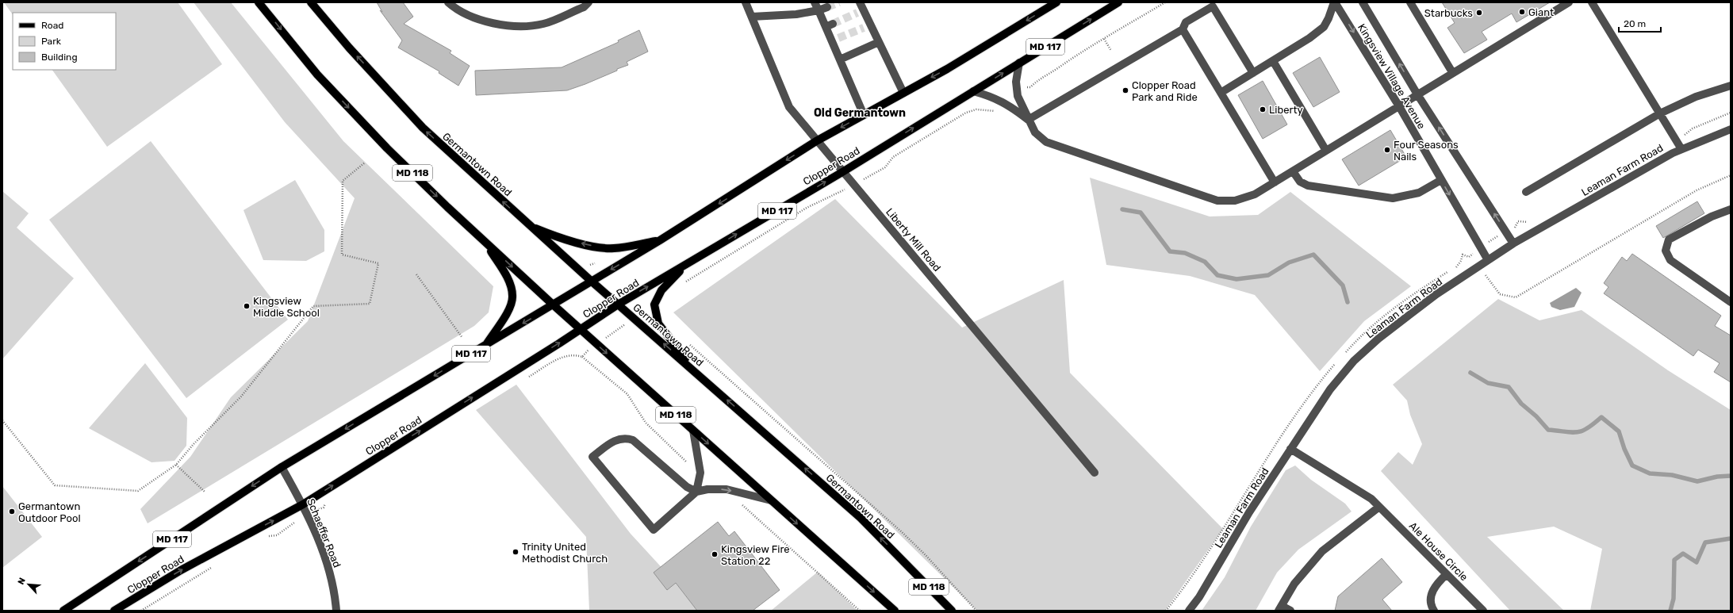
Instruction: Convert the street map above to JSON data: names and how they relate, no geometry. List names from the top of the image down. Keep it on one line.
{"streets":{"main road":["MD 117","Germantown Road","Clopper Road","MD 118"],"street":["Kingsview Village Avenue","Leaman Farm Road","Liberty Mill Road","Schaeffer Road","Ale House Circle"]},"crossings":[["Kingsview Village Avenue","Leaman Farm Road"],["Germantown Road","Clopper Road"],["Clopper Road","MD 118"],["Clopper Road","Liberty Mill Road"],["Clopper Road","Schaeffer Road"],["Leaman Farm Road","Ale House Circle"]],"districts":["Old Germantown"],"places":["Giant","Starbucks","Clopper Road Park and Ride","Liberty","Four Seasons Nails","Kingsview Middle School","Germantown Outdoor Pool","Trinity United Methodist Church","Kingsview Fire Station 22"],"legend":["Road","Park","Building"],"scale_bar":"20 m","north":"top left"}
